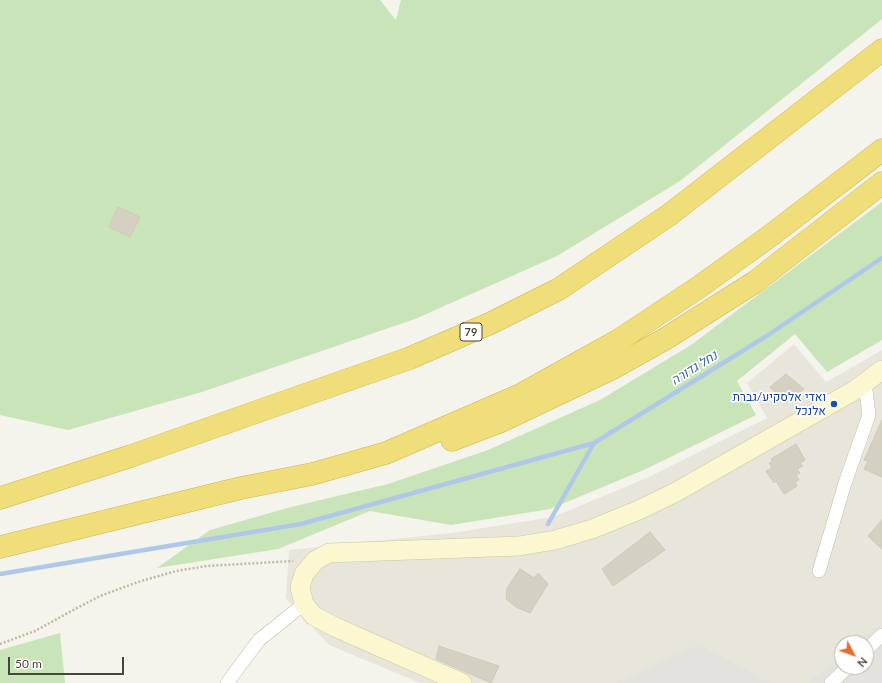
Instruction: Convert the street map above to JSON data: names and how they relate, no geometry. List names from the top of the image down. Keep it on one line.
{"streets":{"highway":["79"]},"water":["נחל גדורה"],"places":["ואדי אלסקיע/גברת אלנכל"],"scale_bar":"50 m","north":"bottom right"}
